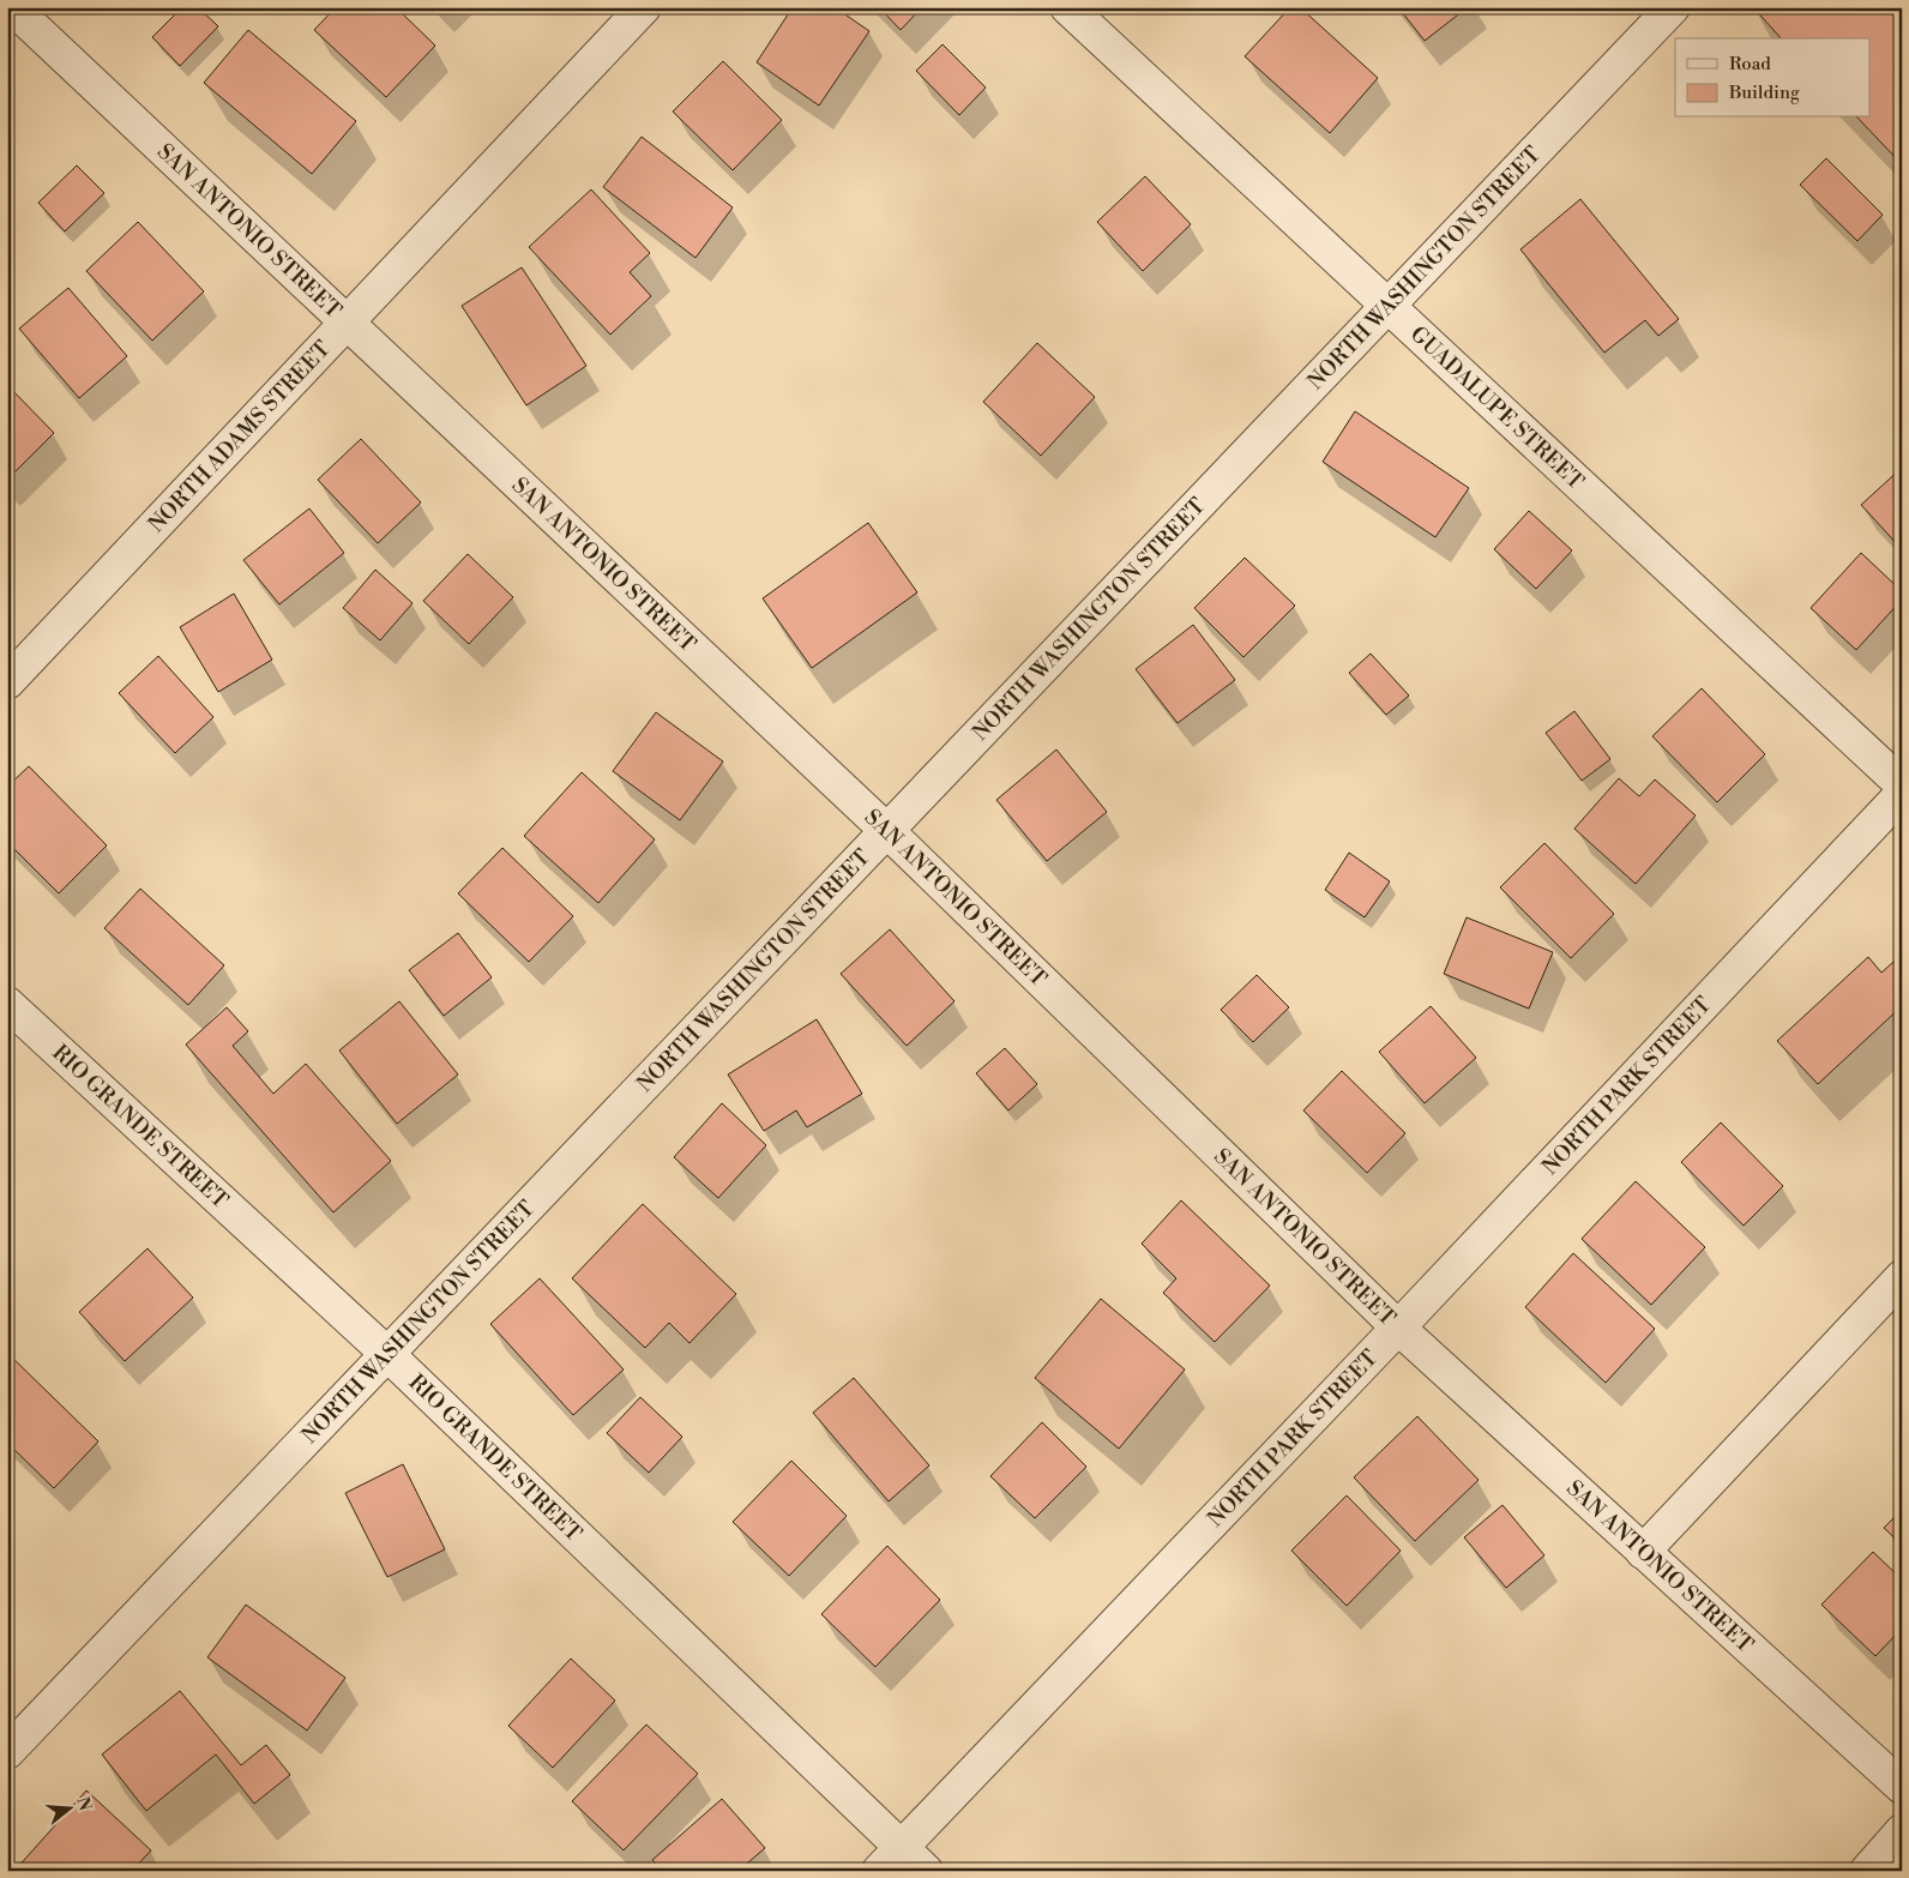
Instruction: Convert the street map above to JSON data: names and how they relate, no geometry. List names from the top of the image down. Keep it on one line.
{"streets":{"street":["SAN ANTONIO STREET","NORTH WASHINGTON STREET","GUADALUPE STREET","NORTH ADAMS STREET","NORTH PARK STREET","RIO GRANDE STREET"]},"crossings":[["SAN ANTONIO STREET","NORTH WASHINGTON STREET"],["SAN ANTONIO STREET","NORTH ADAMS STREET"],["SAN ANTONIO STREET","NORTH PARK STREET"],["NORTH WASHINGTON STREET","GUADALUPE STREET"],["NORTH WASHINGTON STREET","RIO GRANDE STREET"],["NORTH PARK STREET","RIO GRANDE STREET"]],"legend":["Road","Building"],"north":"right"}
